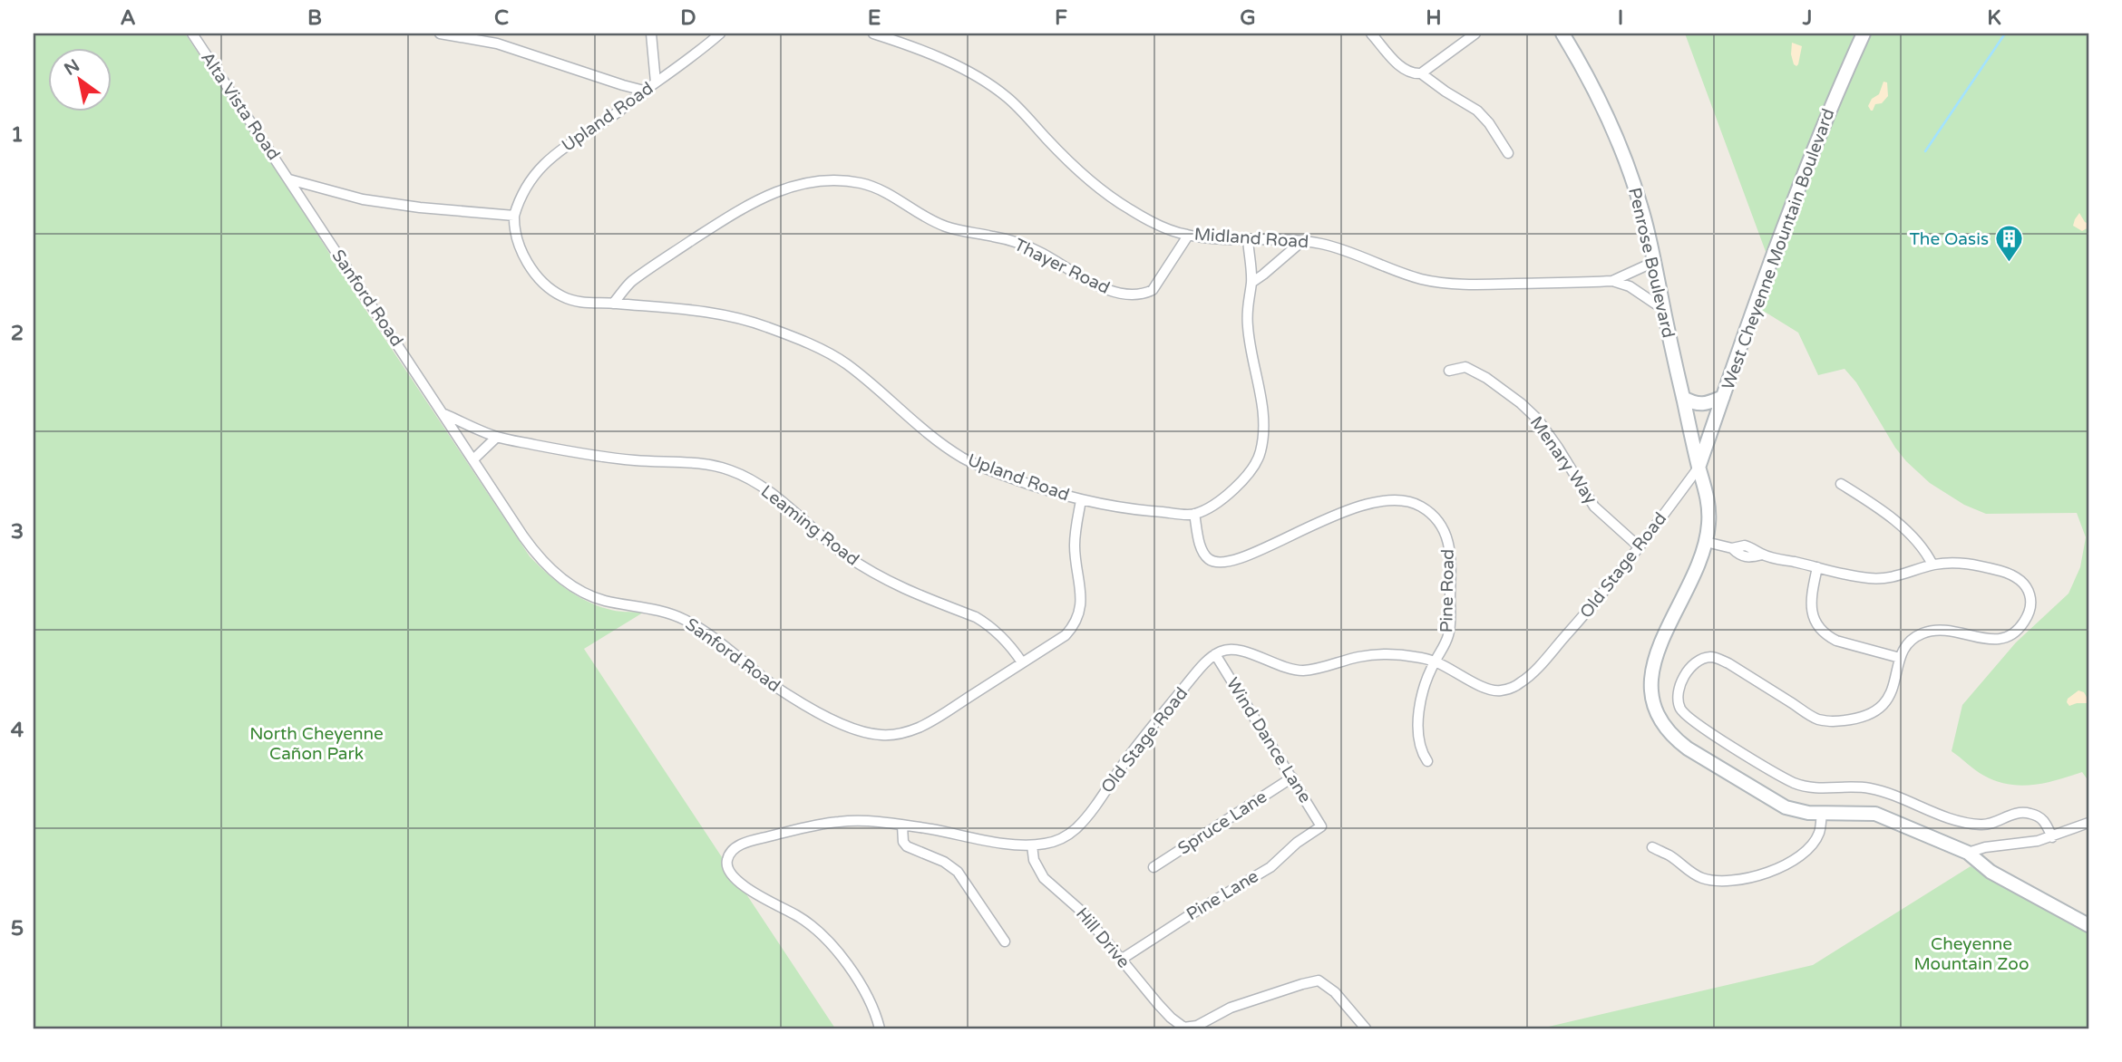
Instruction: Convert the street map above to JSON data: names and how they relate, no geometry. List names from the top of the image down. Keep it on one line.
{"streets":{"street":["Alta Vista Road","Upland Road","Midland Road","West Cheyenne Mountain Boulevard","Penrose Boulevard","Thayer Road","Sanford Road","Menary Way","Leaming Road","Old Stage Road","Pine Road","Wind Dance Lane","Spruce Lane","Pine Lane","Hill Drive"]},"crossings":[["Alta Vista Road","Sanford Road"],["Upland Road","Thayer Road"],["Upland Road","Sanford Road"],["Upland Road","Pine Road"],["Midland Road","Penrose Boulevard"],["Midland Road","Thayer Road"],["West Cheyenne Mountain Boulevard","Penrose Boulevard"],["West Cheyenne Mountain Boulevard","Old Stage Road"],["Penrose Boulevard","Old Stage Road"],["Sanford Road","Leaming Road"],["Menary Way","Old Stage Road"],["Old Stage Road","Pine Road"],["Old Stage Road","Wind Dance Lane"],["Old Stage Road","Hill Drive"],["Wind Dance Lane","Spruce Lane"],["Wind Dance Lane","Pine Lane"],["Pine Lane","Hill Drive"]],"parks":["North Cheyenne Cañon Park","Cheyenne Mountain Zoo"],"places":{"building":["The Oasis"]},"north":"top left","grid":{"columns":["A","B","C","D","E","F","G","H","I","J","K"],"rows":["1","2","3","4","5"]}}
